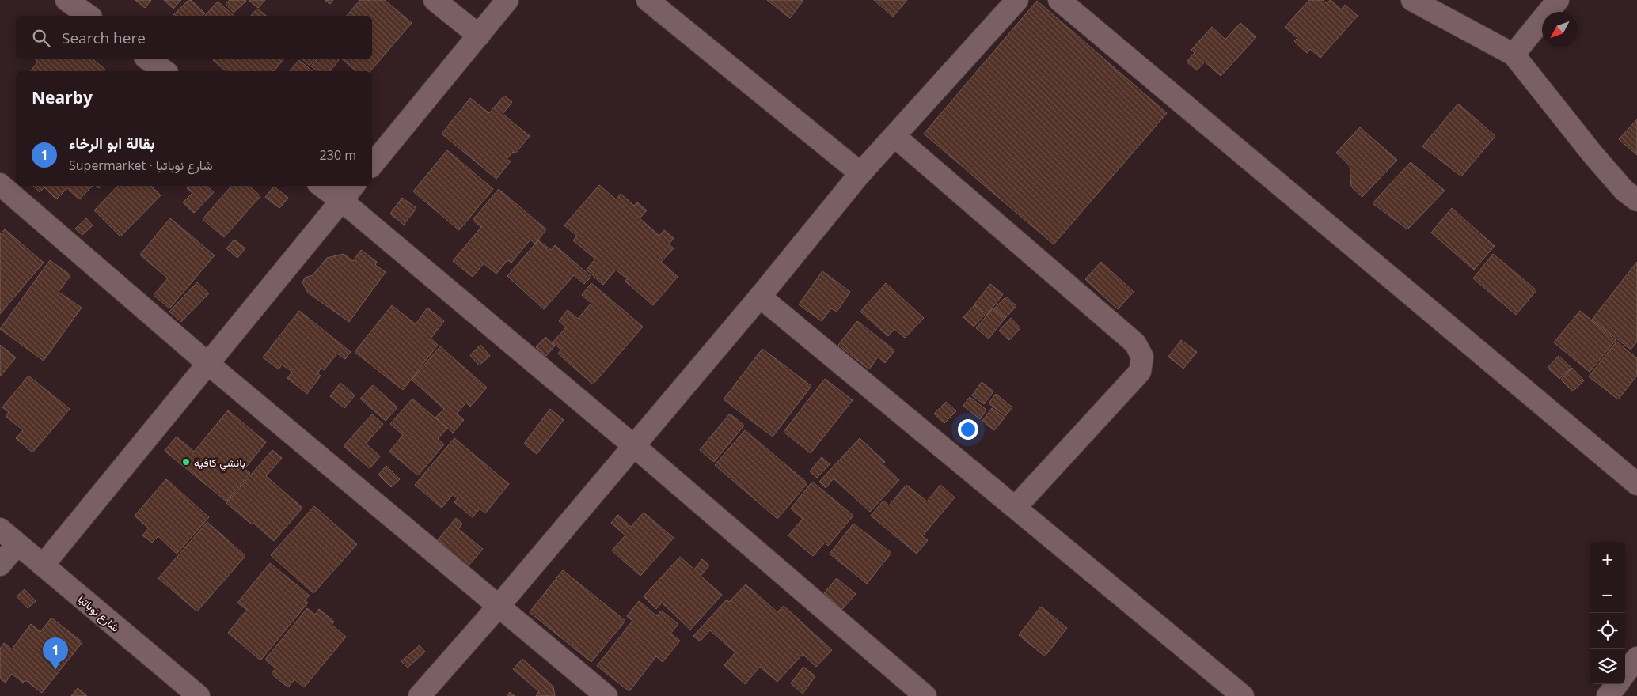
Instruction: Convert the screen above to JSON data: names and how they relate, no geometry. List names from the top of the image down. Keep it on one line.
{"streets":{"street":["شارع نوباتيا"]},"places":["بانشي كافية"],"north":"bottom left","page":{"search":"Search here","heading":"Nearby","list":[{"mark":"1","name":"بقالة ابو الرخاء","note":"Supermarket · شارع نوباتيا","value":"230 m"}],"map_buttons":["+","−"],"pins":"1"}}
